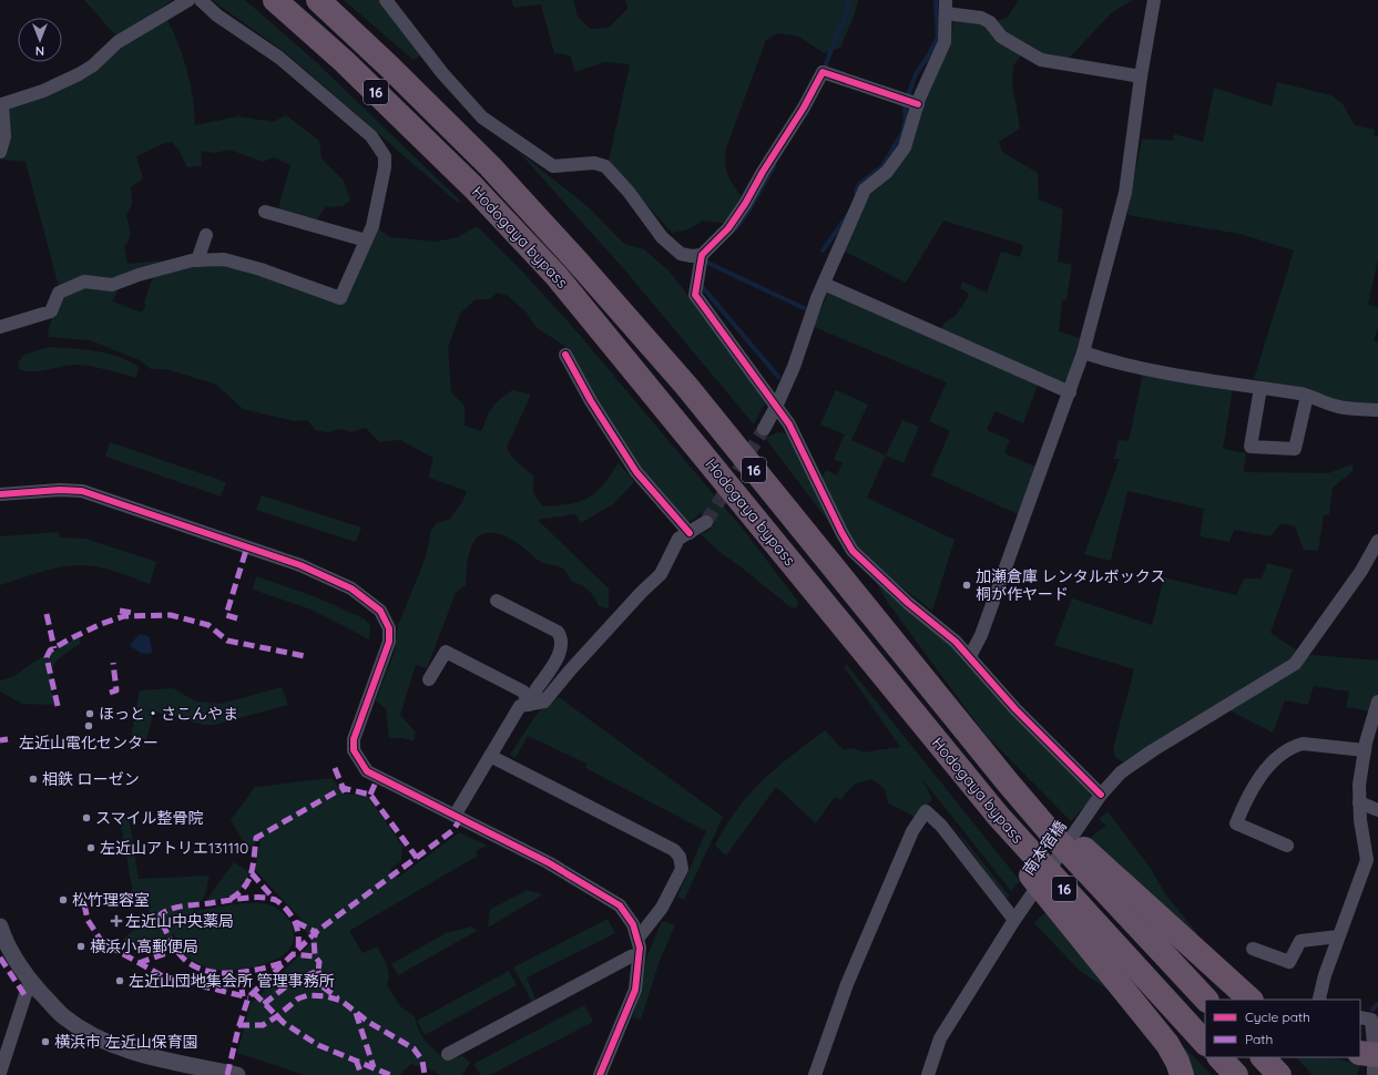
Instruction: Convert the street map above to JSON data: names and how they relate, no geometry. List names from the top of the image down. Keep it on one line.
{"streets":{"highway":["16","Hodogaya bypass"],"street":["南本宿橋"]},"places":{"other":["加瀬倉庫 レンタルボックス 桐が作ヤード","ほっと・さこんやま","左近山電化センター","相鉄 ローゼン","スマイル整骨院","左近山アトリエ131110","松竹理容室","横浜小高郵便局","左近山団地集会所 管理事務所","横浜市 左近山保育園"],"health":["左近山中央薬局"]},"legend":["Cycle path","Path"],"north":"bottom"}
